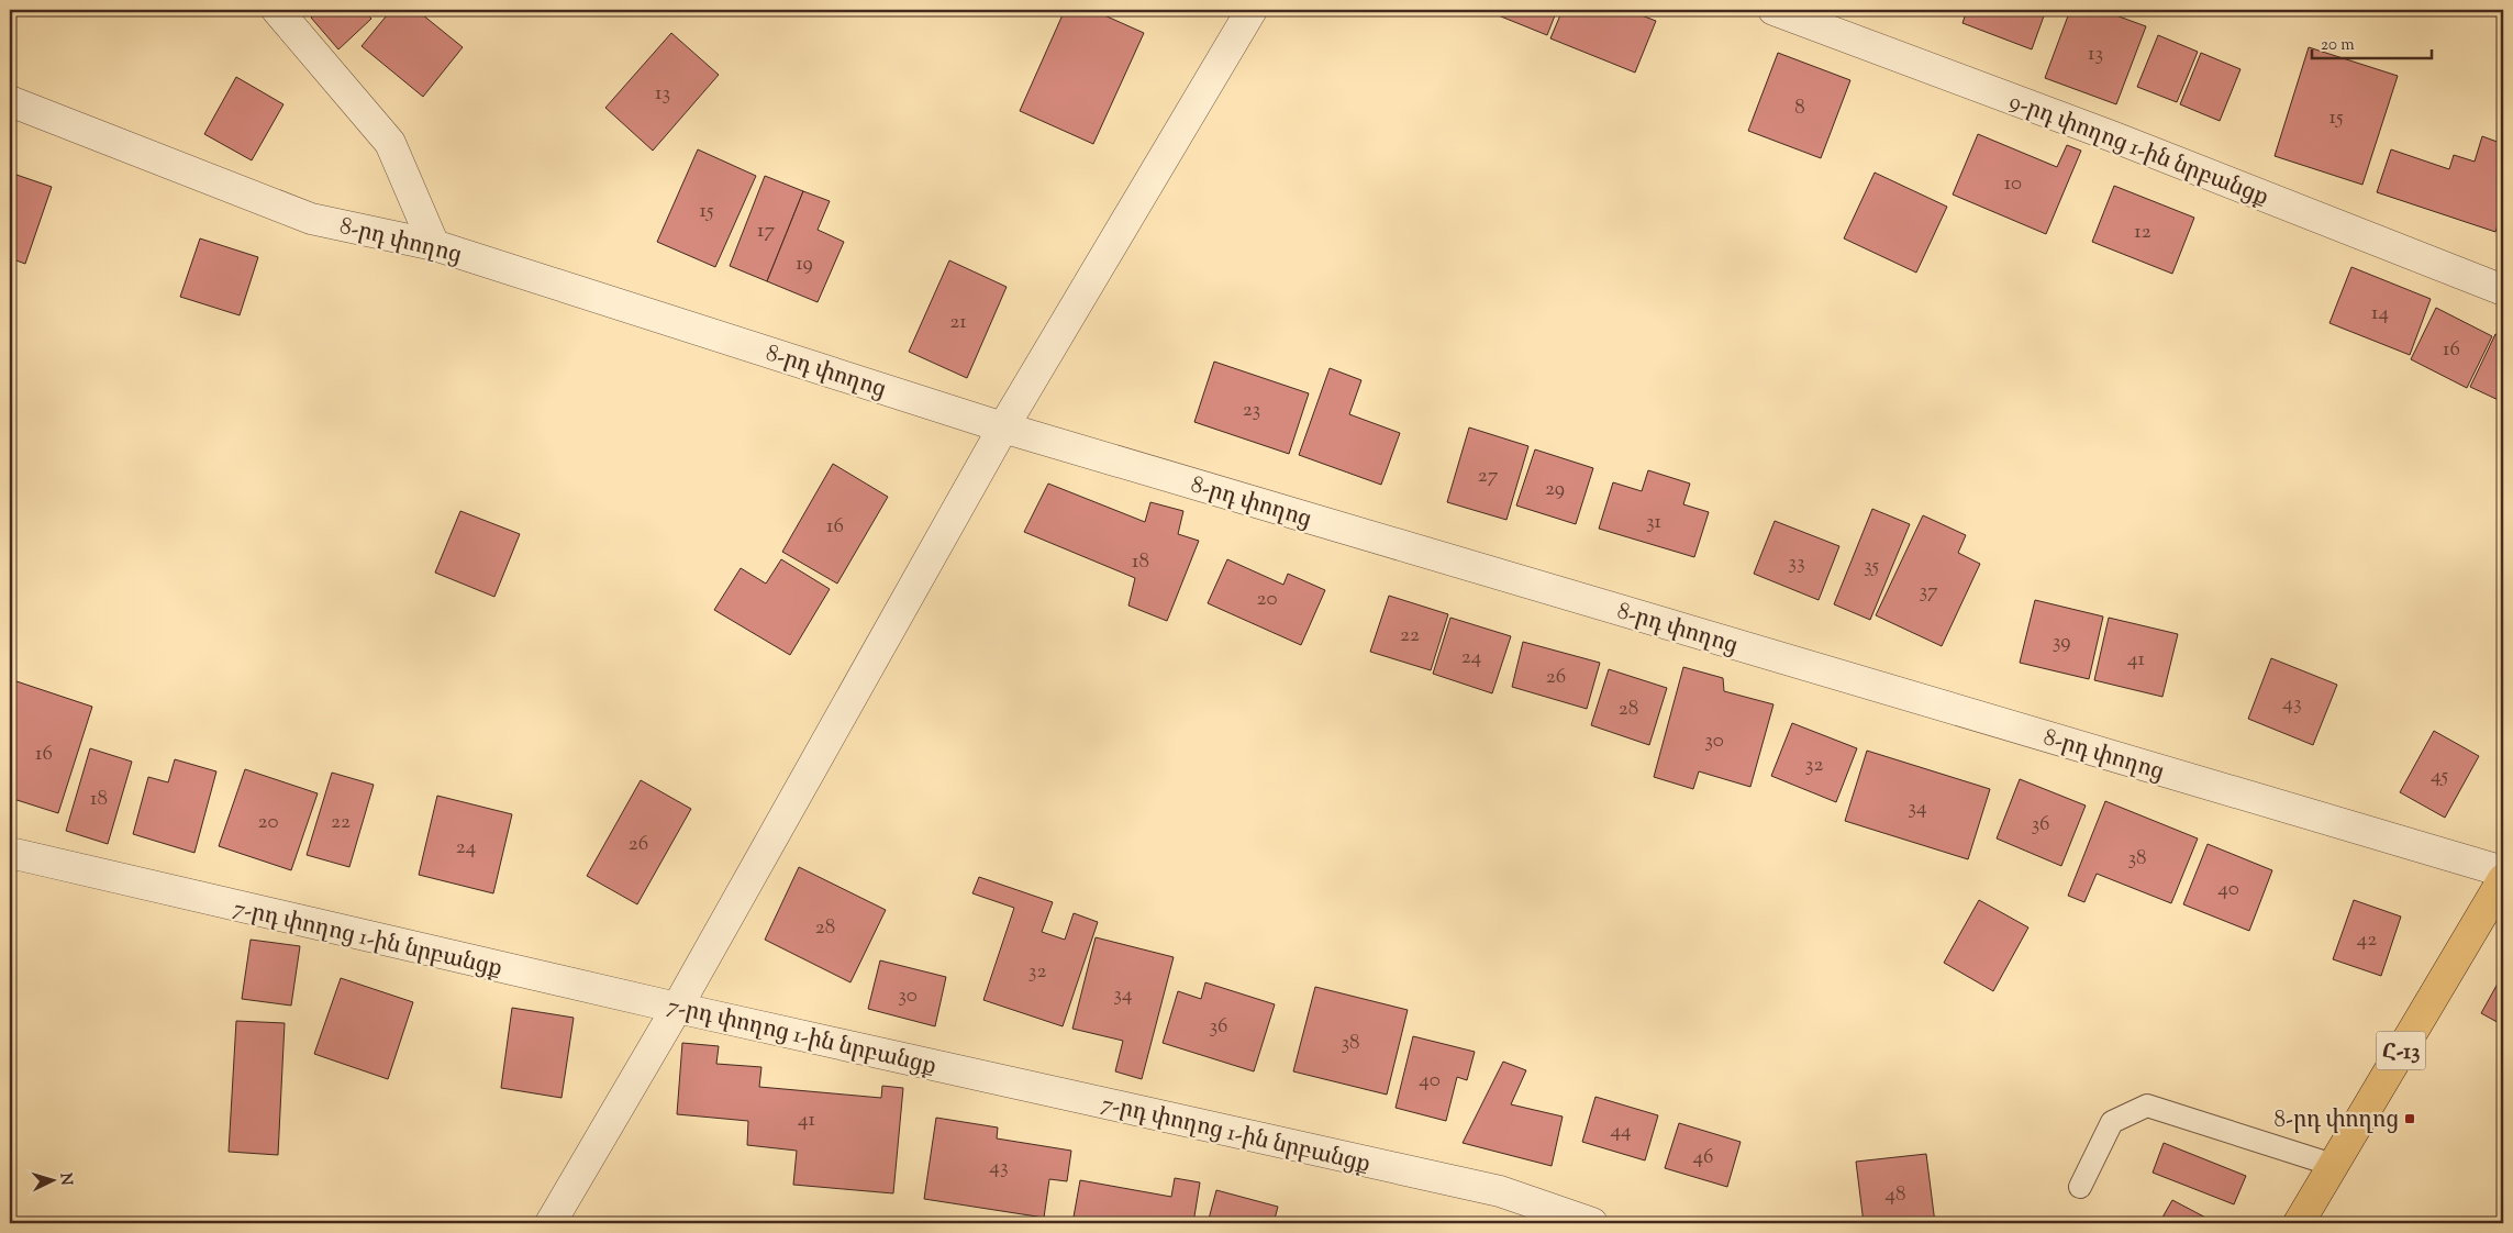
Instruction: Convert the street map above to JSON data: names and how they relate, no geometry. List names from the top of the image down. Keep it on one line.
{"streets":{"main road":["Հ-13"],"street":["9-րդ փողոց 1-ին նրբանցք","8-րդ փողոց","7-րդ փողոց 1-ին նրբանցք"]},"places":{"transit":["8-րդ փողոց"]},"house_numbers":["13","13","8","15","10","15","17","12","19","14","21","16","23","27","29","31","16","18","33","35","37","20","22","39","24","41","26","43","28","30","16","32","45","18","34","20","22","36","26","24","38","40","28","42","32","34","30","36","38","40","41","44","46","43","48"],"scale_bar":"20 m","north":"right"}
